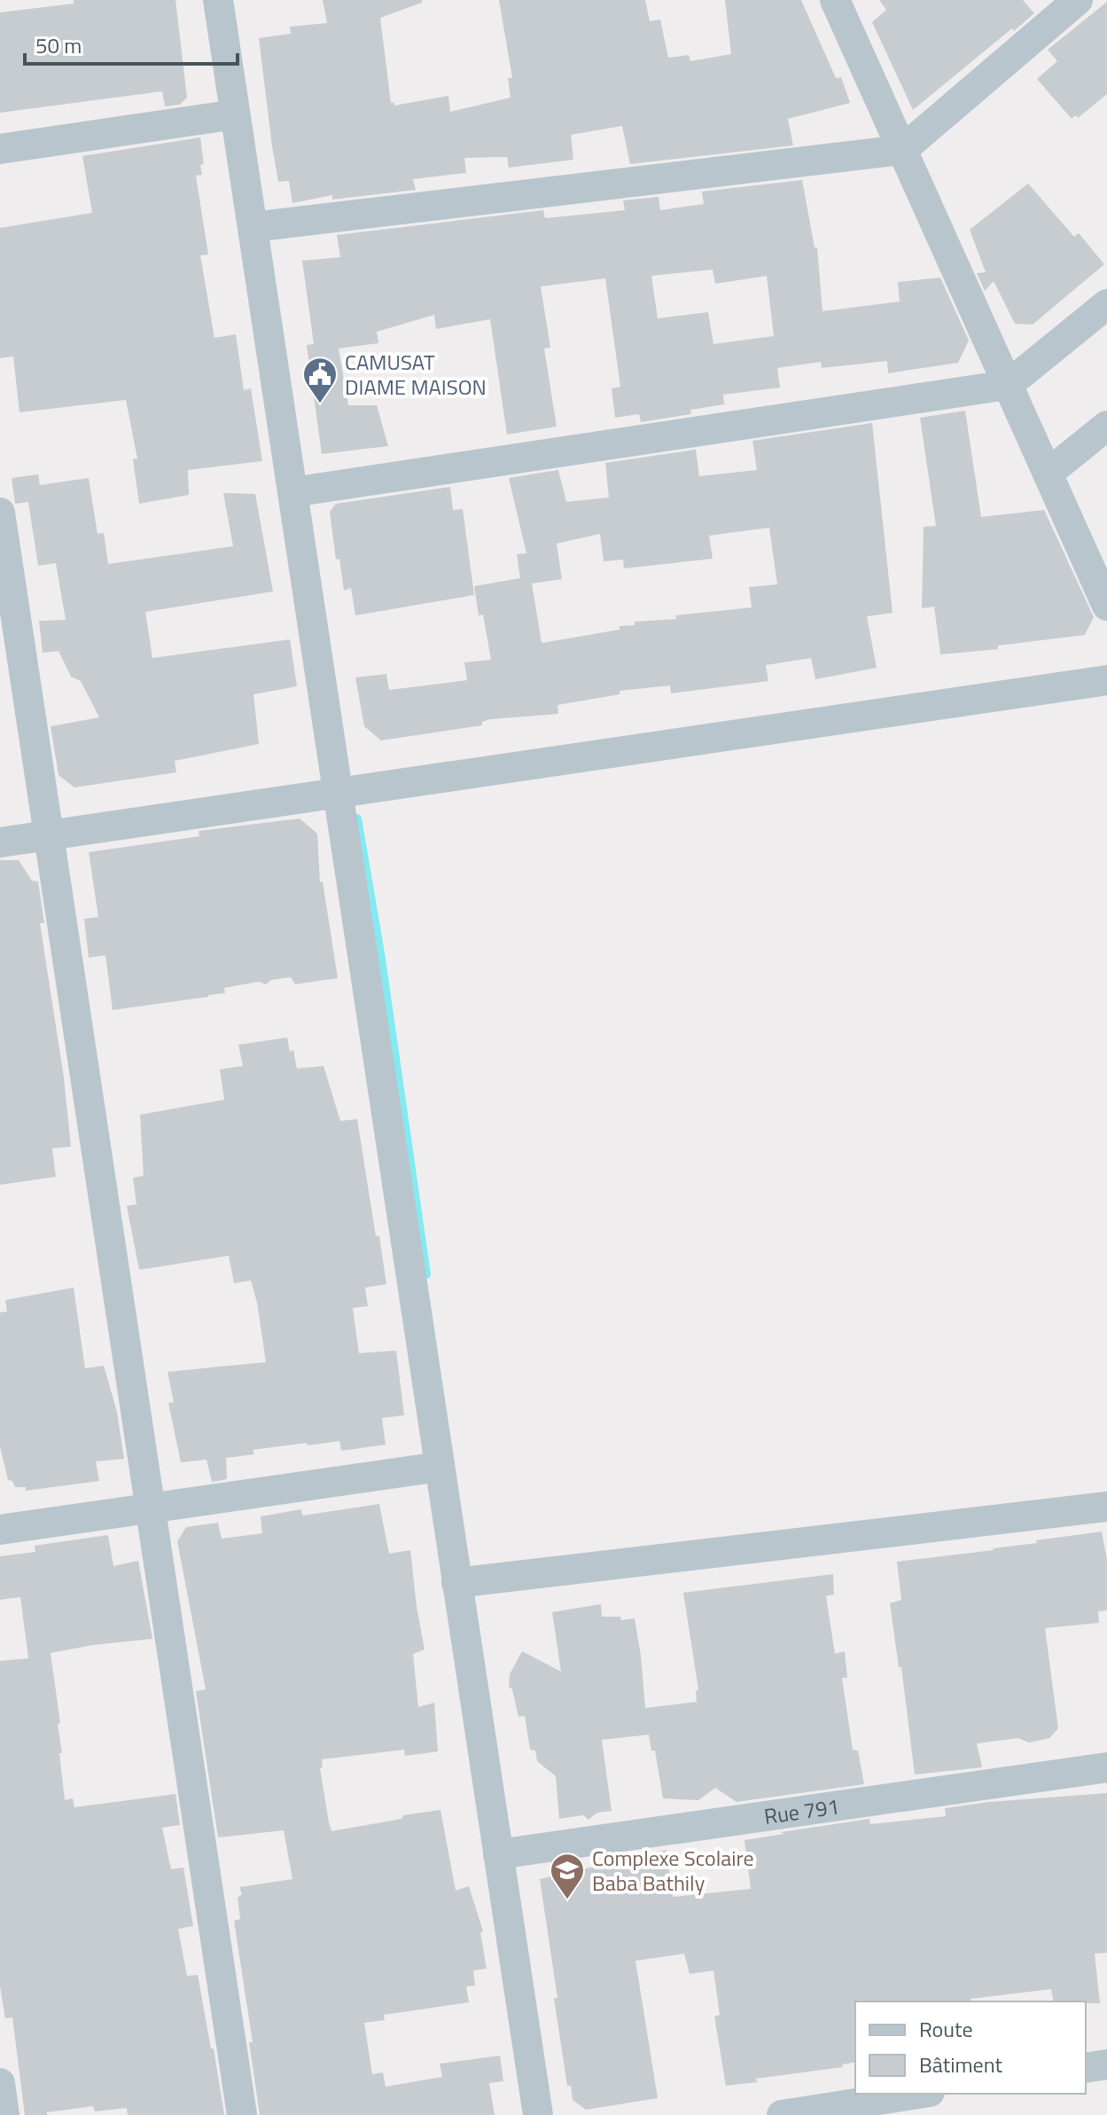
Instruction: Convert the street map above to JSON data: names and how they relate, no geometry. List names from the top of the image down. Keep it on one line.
{"streets":{"street":["Rue 791"]},"places":{"public building":["CAMUSAT DIAME MAISON"],"school or university":["Complexe Scolaire Baba Bathily"]},"legend":["Route","Bâtiment"],"scale_bar":"50 m"}
